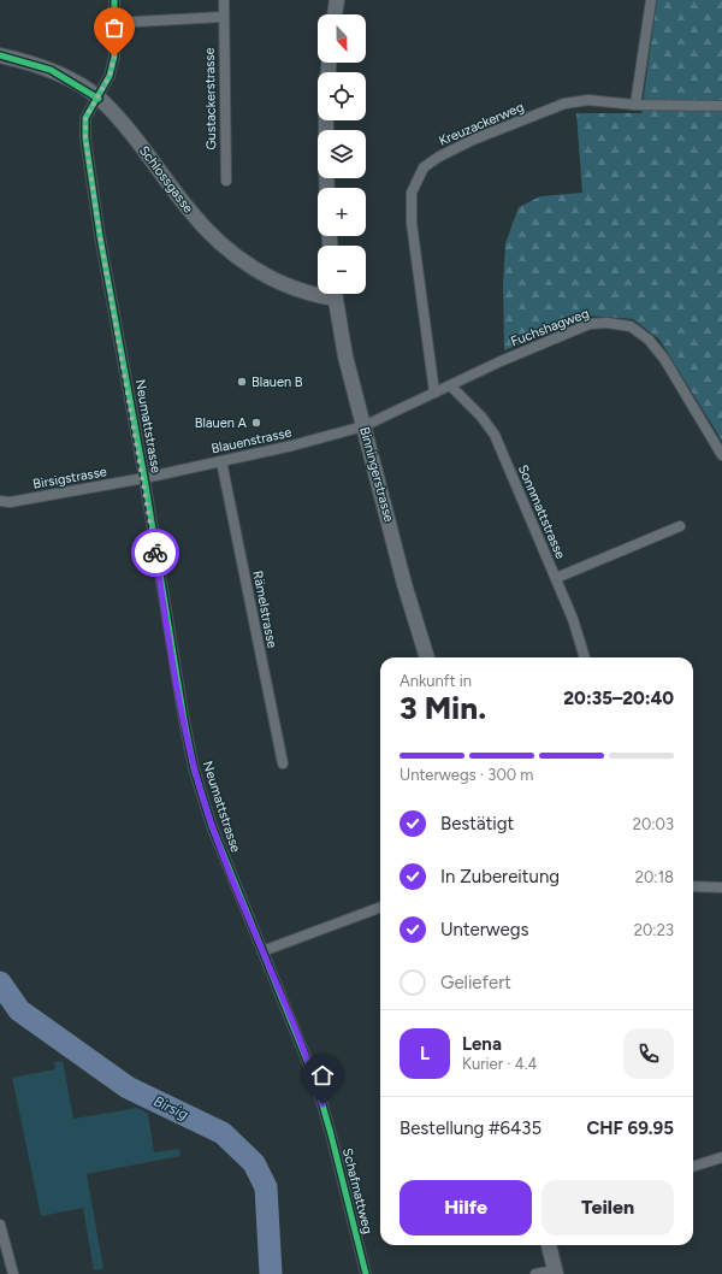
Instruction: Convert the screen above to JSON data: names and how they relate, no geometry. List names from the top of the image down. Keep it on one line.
{"streets":{"main road":["Schlossgasse","Binningerstrasse"],"street":["Gustackerstrasse","Kreuzackerweg","Fuchshagweg","Neumattstrasse","Blauenstrasse","Birsigstrasse","Sonnmattstrasse","Rämelstrasse","Schafmattweg"]},"crossings":[["Kreuzackerweg","Fuchshagweg"],["Schlossgasse","Neumattstrasse"],["Fuchshagweg","Blauenstrasse"],["Fuchshagweg","Binningerstrasse"],["Fuchshagweg","Sonnmattstrasse"],["Neumattstrasse","Blauenstrasse"],["Neumattstrasse","Birsigstrasse"],["Neumattstrasse","Schafmattweg"],["Blauenstrasse","Binningerstrasse"],["Blauenstrasse","Birsigstrasse"],["Blauenstrasse","Rämelstrasse"]],"water":["Birsig"],"places":["Blauen B","Blauen A"],"north":"bottom","page":{"map_buttons":["+","−"],"heading":["3 Min.","Ankunft in","20:35–20:40"],"panel":["Lena","Kurier · 4.4","Bestellung #6435","CHF 69.95"],"bar":"Unterwegs · 300 m","list":[["Bestätigt","20:03"],["In Zubereitung","20:18"],["Unterwegs","20:23"],"Geliefert"],"round":"L","buttons":["Hilfe","Teilen"]}}
